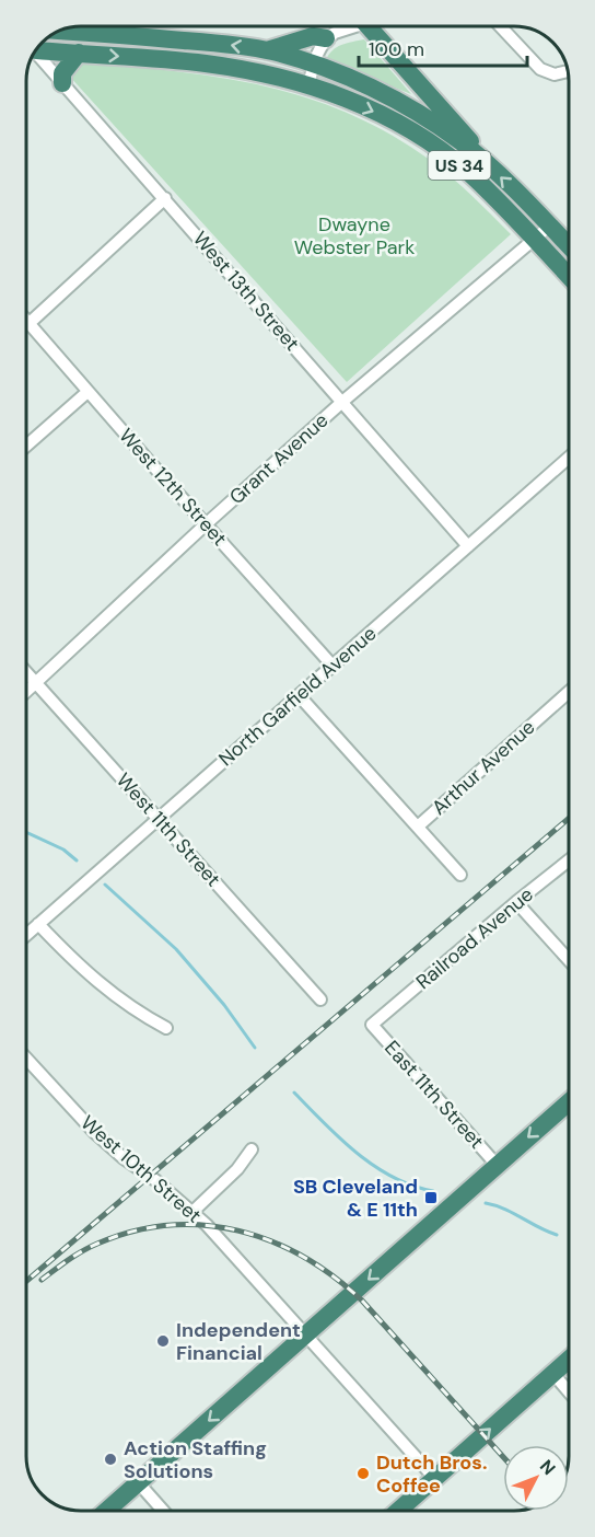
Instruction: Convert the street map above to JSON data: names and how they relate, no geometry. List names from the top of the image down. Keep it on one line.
{"streets":{"highway":["US 34"],"street":["West 13th Street","Grant Avenue","West 12th Street","North Garfield Avenue","Arthur Avenue","West 11th Street","Railroad Avenue","East 11th Street","West 10th Street"]},"crossings":[["US 34","Grant Avenue"],["West 13th Street","Grant Avenue"],["West 13th Street","North Garfield Avenue"],["Grant Avenue","West 12th Street"],["Grant Avenue","West 11th Street"],["West 12th Street","North Garfield Avenue"],["North Garfield Avenue","West 11th Street"],["Railroad Avenue","East 11th Street"]],"parks":["Dwayne Webster Park"],"places":{"transit":["SB Cleveland & E 11th"],"other":["Independent Financial","Action Staffing Solutions","Dutch Bros. Coffee"]},"scale_bar":"100 m","north":"top right"}
